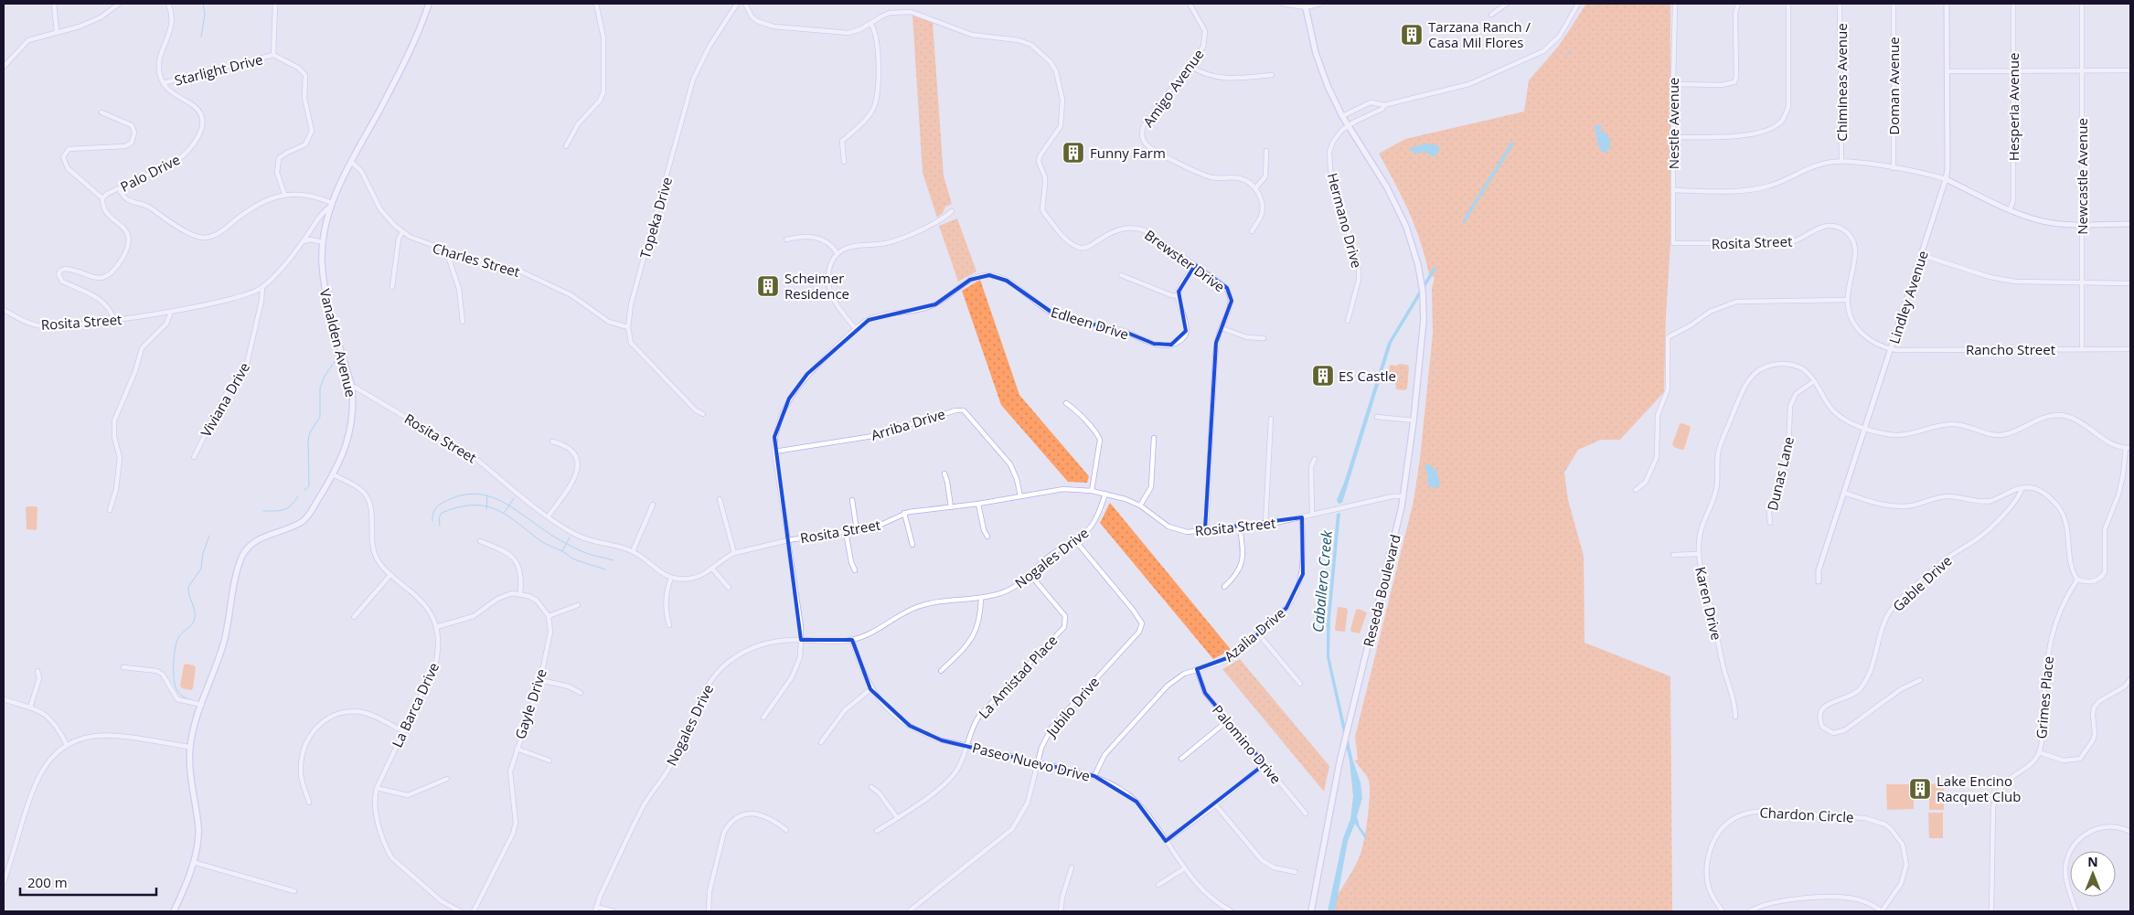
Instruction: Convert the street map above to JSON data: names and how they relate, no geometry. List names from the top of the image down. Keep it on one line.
{"streets":{"main road":["Vanalden Avenue","Reseda Boulevard"],"street":["Starlight Drive","Chimineas Avenue","Doman Avenue","Amigo Avenue","Hesperia Avenue","Nestle Avenue","Palo Drive","Newcastle Avenue","Topeka Drive","Hermano Drive","Rosita Street","Charles Street","Brewster Drive","Lindley Avenue","Edleen Drive","Rancho Street","Viviana Drive","Arriba Drive","Dunas Lane","Nogales Drive","Gable Drive","Karen Drive","Azalia Drive","La Amistad Place","Grimes Place","Gayle Drive","La Barca Drive","Jubilo Drive","Palomino Drive","Paseo Nuevo Drive","Chardon Circle"]},"crossings":[["Starlight Drive","Palo Drive"],["Nestle Avenue","Rosita Street"],["Newcastle Avenue","Rancho Street"],["Topeka Drive","Charles Street"],["Hermano Drive","Reseda Boulevard"],["Rosita Street","Brewster Drive"],["Rosita Street","Lindley Avenue"],["Rosita Street","Vanalden Avenue"],["Rosita Street","Rancho Street"],["Rosita Street","Viviana Drive"],["Rosita Street","Arriba Drive"],["Rosita Street","Nogales Drive"],["Rosita Street","Reseda Boulevard"],["Rosita Street","Azalia Drive"],["Charles Street","Vanalden Avenue"],["Lindley Avenue","Rancho Street"],["Lindley Avenue","Karen Drive"],["Vanalden Avenue","La Barca Drive"],["Dunas Lane","Karen Drive"],["Nogales Drive","La Amistad Place"],["Nogales Drive","Jubilo Drive"],["Nogales Drive","Paseo Nuevo Drive"],["Azalia Drive","Palomino Drive"],["Azalia Drive","Paseo Nuevo Drive"],["La Amistad Place","Paseo Nuevo Drive"],["Jubilo Drive","Paseo Nuevo Drive"]],"water":["Caballero Creek"],"places":{"building":["Tarzana Ranch / Casa Mil Flores","Funny Farm","Scheimer Residence","ES Castle","Lake Encino Racquet Club"]},"scale_bar":"200 m","north":"top"}
